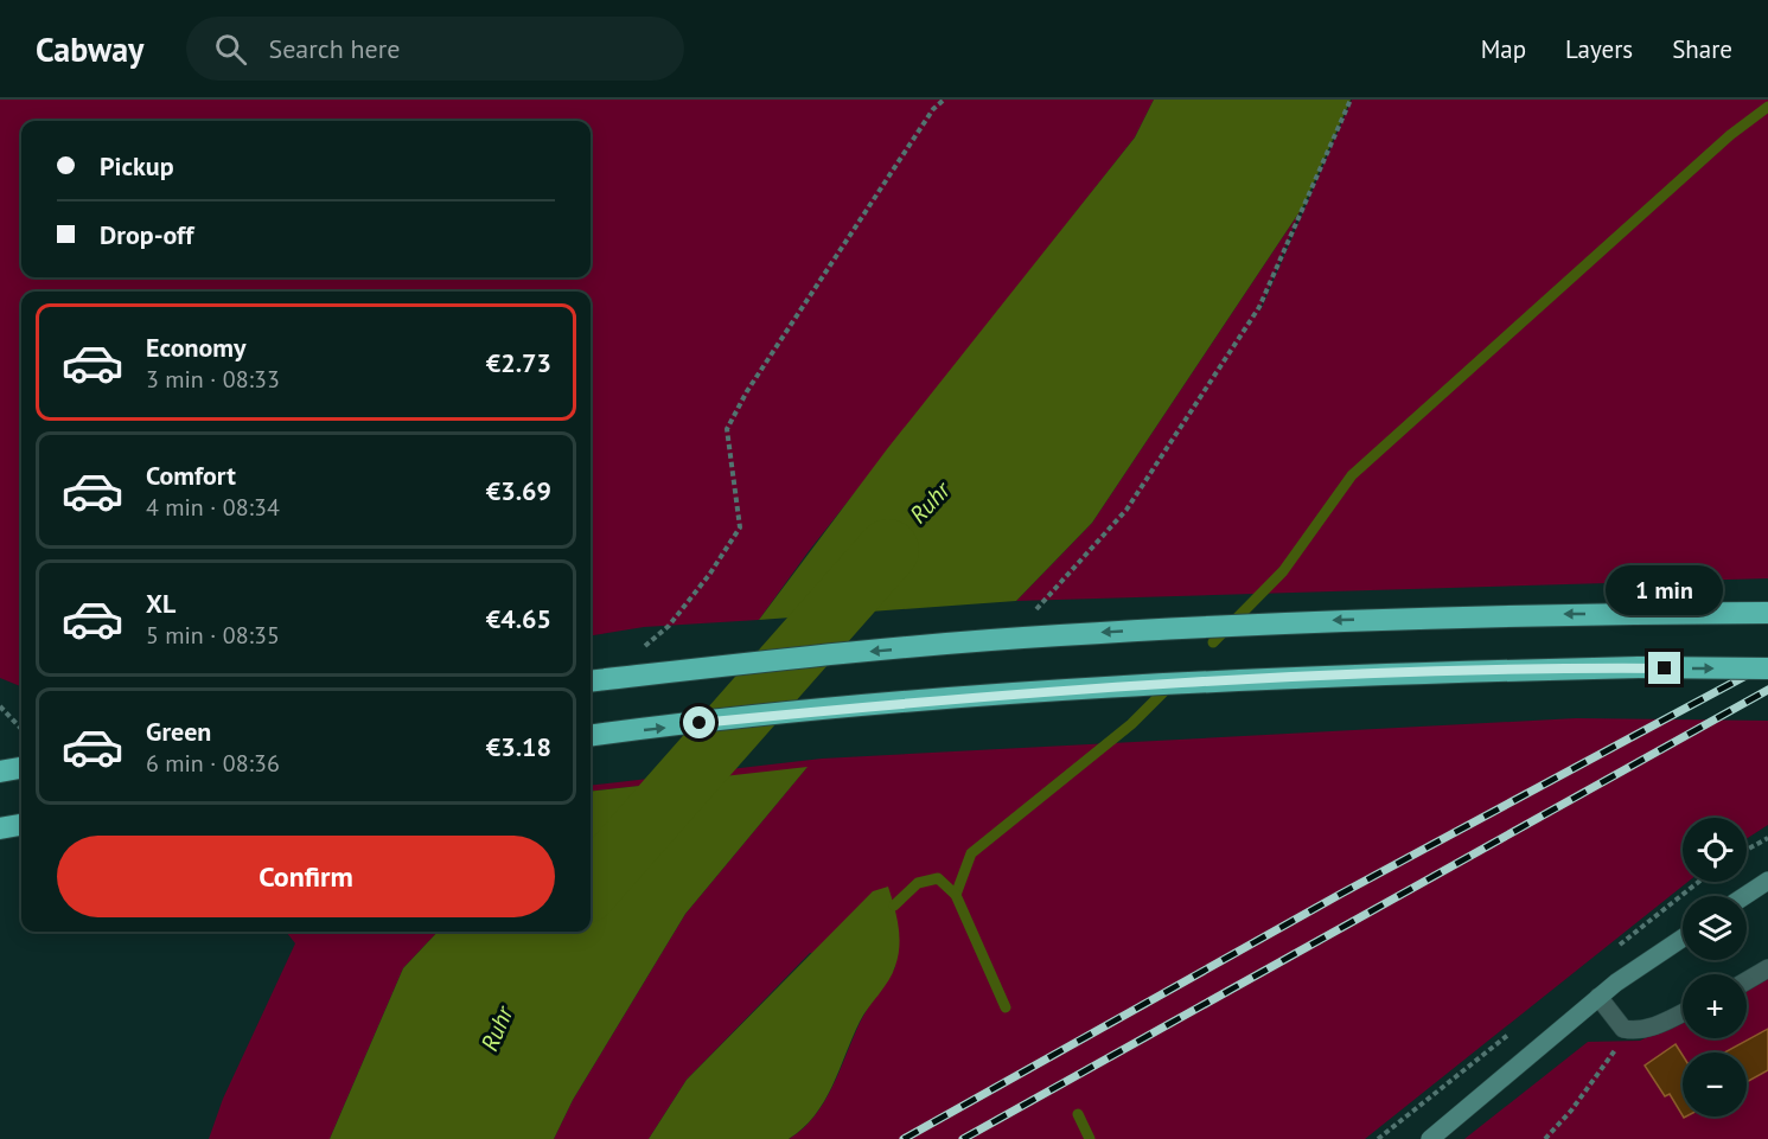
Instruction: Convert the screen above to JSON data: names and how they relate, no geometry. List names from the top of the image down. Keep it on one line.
{"water":["Ruhr"],"page":{"header":"Cabway","search":"Search here","nav":["Map","Layers","Share"],"banner":["Pickup","Drop-off"],"list":[{"name":"Economy","note":"3 min · 08:33","value":"€2.73"},{"name":"Comfort","note":"4 min · 08:34","value":"€3.69"},{"name":"XL","note":"5 min · 08:35","value":"€4.65"},{"name":"Green","note":"6 min · 08:36","value":"€3.18"}],"bubble":"1 min","map_buttons":["+","−"],"buttons":"Confirm"}}
